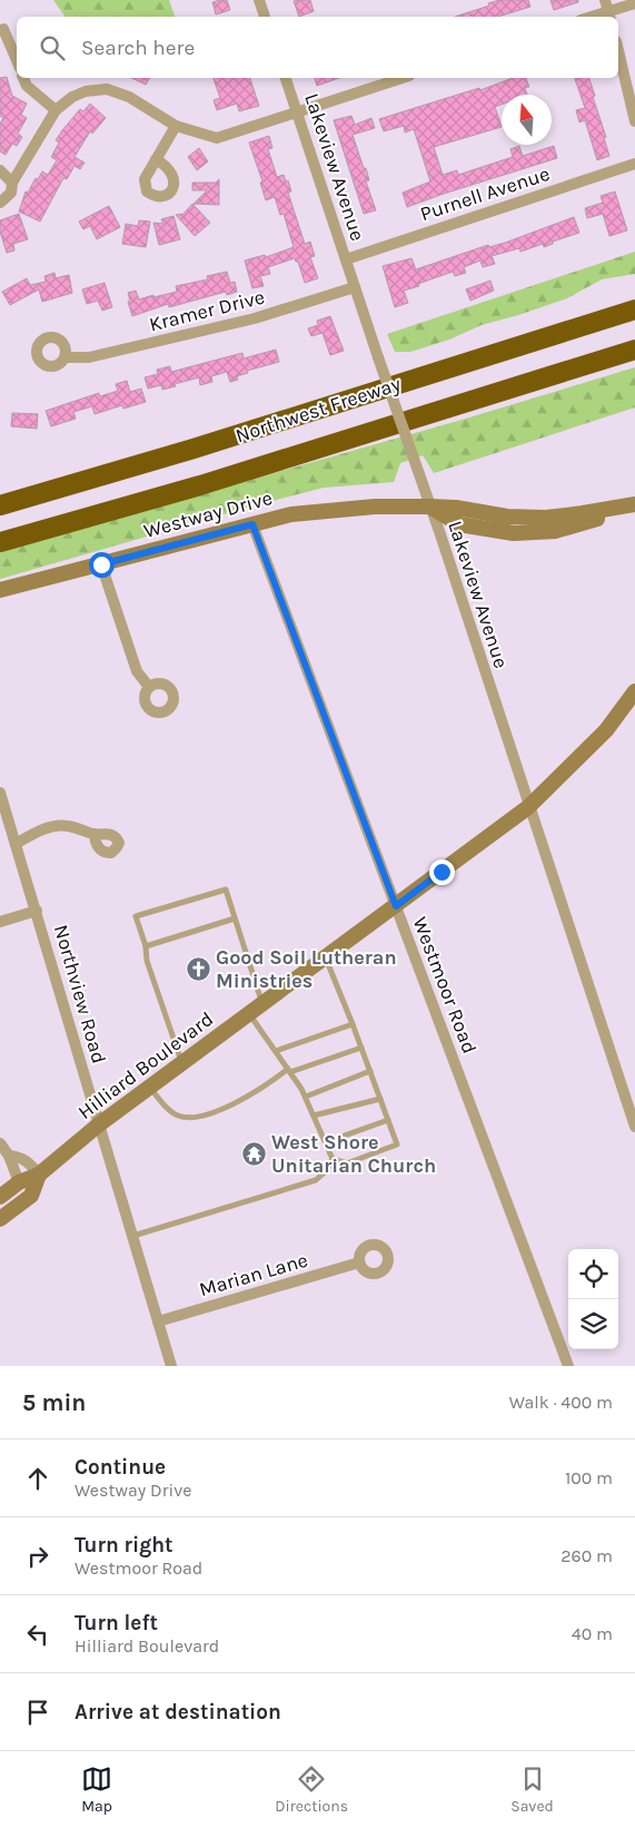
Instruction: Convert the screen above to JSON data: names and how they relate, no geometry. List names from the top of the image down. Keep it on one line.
{"streets":{"highway":["Northwest Freeway"],"main road":["Westway Drive","Hilliard Boulevard"],"street":["Lakeview Avenue","Purnell Avenue","Kramer Drive","Westmoor Road","Northview Road","Marian Lane"]},"crossings":[["Lakeview Avenue","Purnell Avenue"],["Lakeview Avenue","Kramer Drive"],["Lakeview Avenue","Westway Drive"],["Lakeview Avenue","Hilliard Boulevard"],["Westway Drive","Westmoor Road"],["Westmoor Road","Hilliard Boulevard"],["Northview Road","Hilliard Boulevard"],["Northview Road","Marian Lane"]],"places":{"church":["Good Soil Lutheran Ministries"],"temple":["West Shore Unitarian Church"]},"north":"top","page":{"search":"Search here","heading":["5 min","Walk · 400 m"],"list":[["Continue","Westway Drive","100 m"],["Turn right","Westmoor Road","260 m"],["Turn left","Hilliard Boulevard","40 m"],"Arrive at destination"],"nav":["Map","Directions","Saved"]}}
